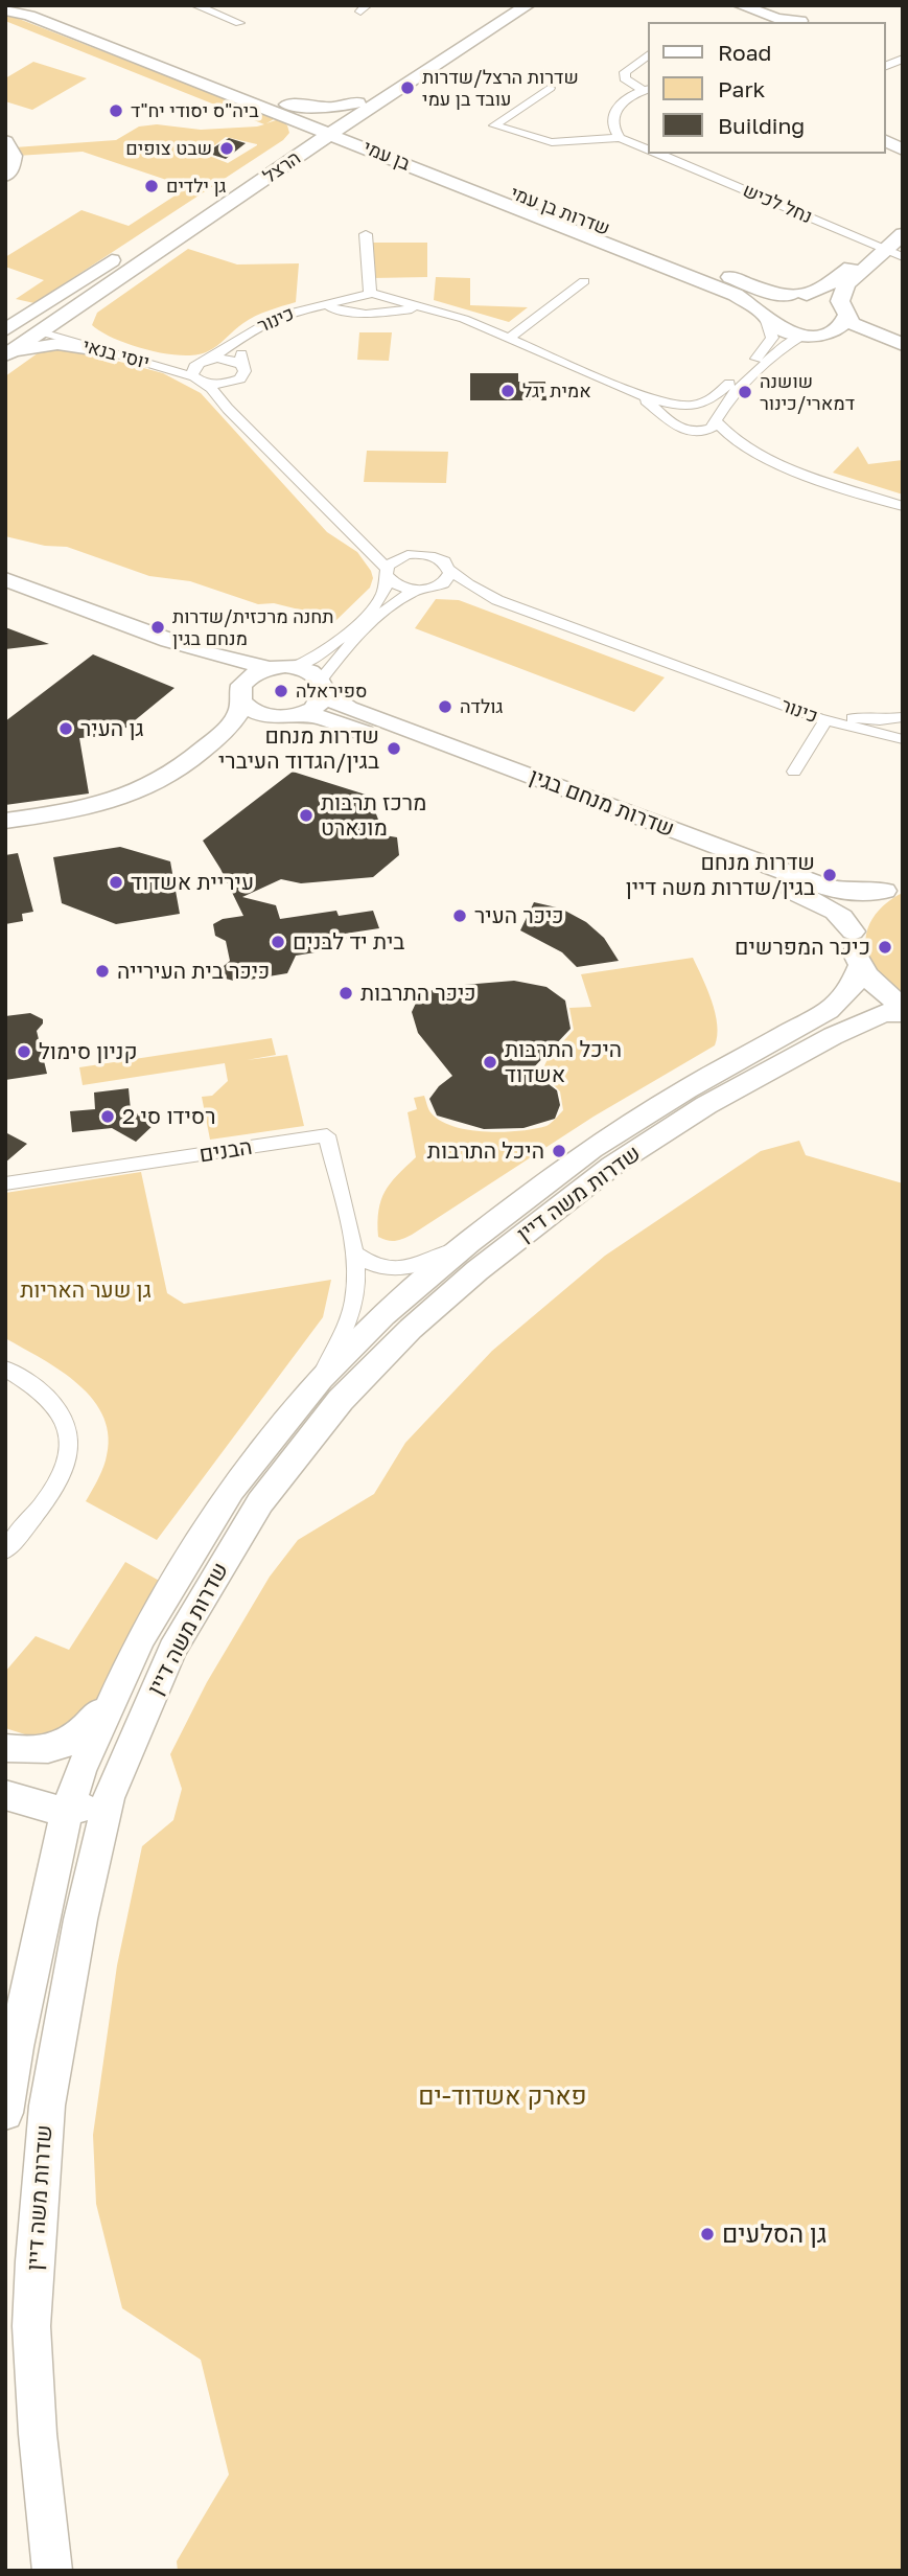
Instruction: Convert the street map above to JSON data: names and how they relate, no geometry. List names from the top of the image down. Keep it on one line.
{"streets":{"main road":["בן עמי","הרצל","שדרות בן עמי","שדרות מנחם בגין","שדרות משה דיין"],"street":["נחל לכיש","כינור","יוסי בנאי","הבנים"]},"crossings":[["בן עמי","שדרות בן עמי"],["הרצל","שדרות בן עמי"],["הרצל","יוסי בנאי"],["כינור","יוסי בנאי"],["הבנים","שדרות משה דיין"]],"parks":["גן שער האריות","פארק אשדוד-ים"],"places":["שדרות הרצל/שדרות עובד בן עמי","ביה\"ס יסודי יח\"ד","שבט צופים","גן ילדים","אמית יגל","שושנה דמארי/כינור","תחנה מרכזית/שדרות מנחם בגין","ספיראלה","גולדה","גן העיר","שדרות מנחם בגין/הגדוד העיברי","מרכז תרבות מונארט","שדרות מנחם בגין/שדרות משה דיין","עיריית אשדוד","כיכר העיר","בית יד לבנים","כיכר המפרשים","כיכר בית העירייה","כיכר התרבות","קניון סימול","היכל התרבות אשדוד","רסידו סי 2","היכל התרבות","גן הסלעים"],"legend":["Road","Park","Building"]}
